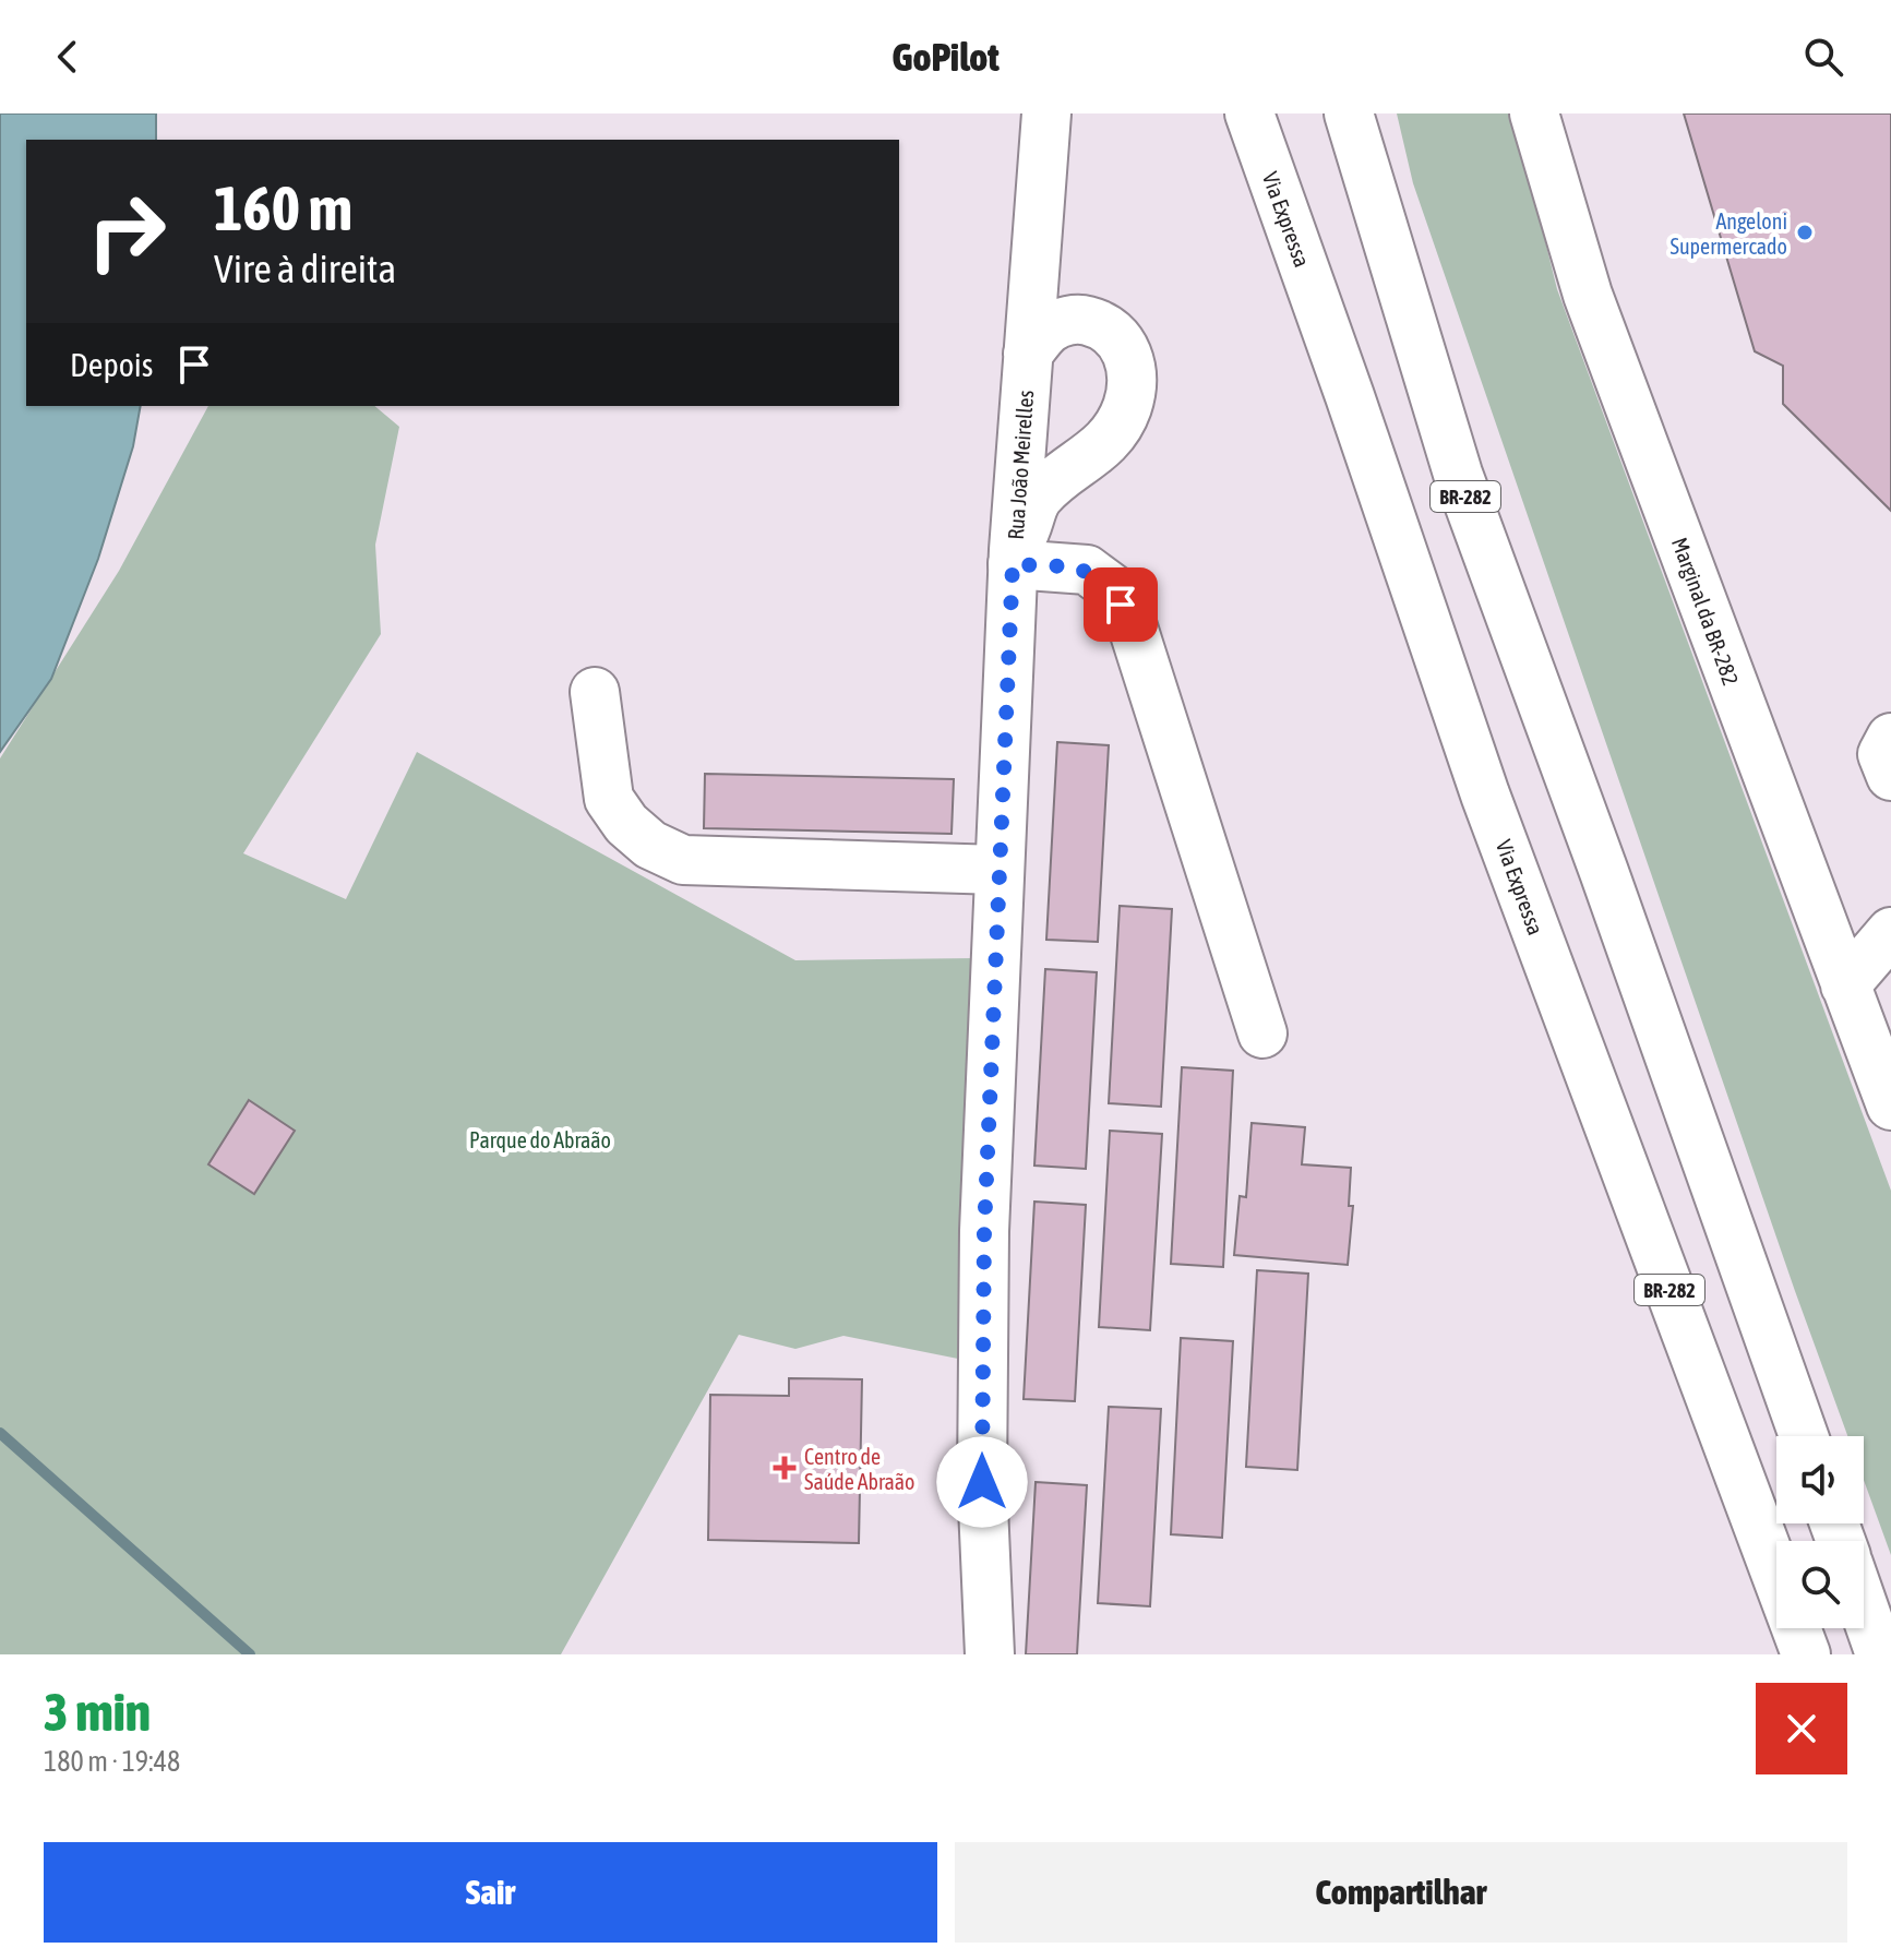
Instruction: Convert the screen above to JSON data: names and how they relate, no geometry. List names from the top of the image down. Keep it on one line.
{"streets":{"main road":["Via Expressa","Rua João Meirelles","BR-282","Marginal da BR-282"]},"parks":["Parque do Abraão"],"places":{"other":["Angeloni Supermercado"],"health":["Centro de Saúde Abraão"]},"page":{"header":"GoPilot","turn":["160 m","Vire à direita"],"then":"Depois","heading":["3 min","180 m · 19:48"],"buttons":["Sair","Compartilhar"]}}
